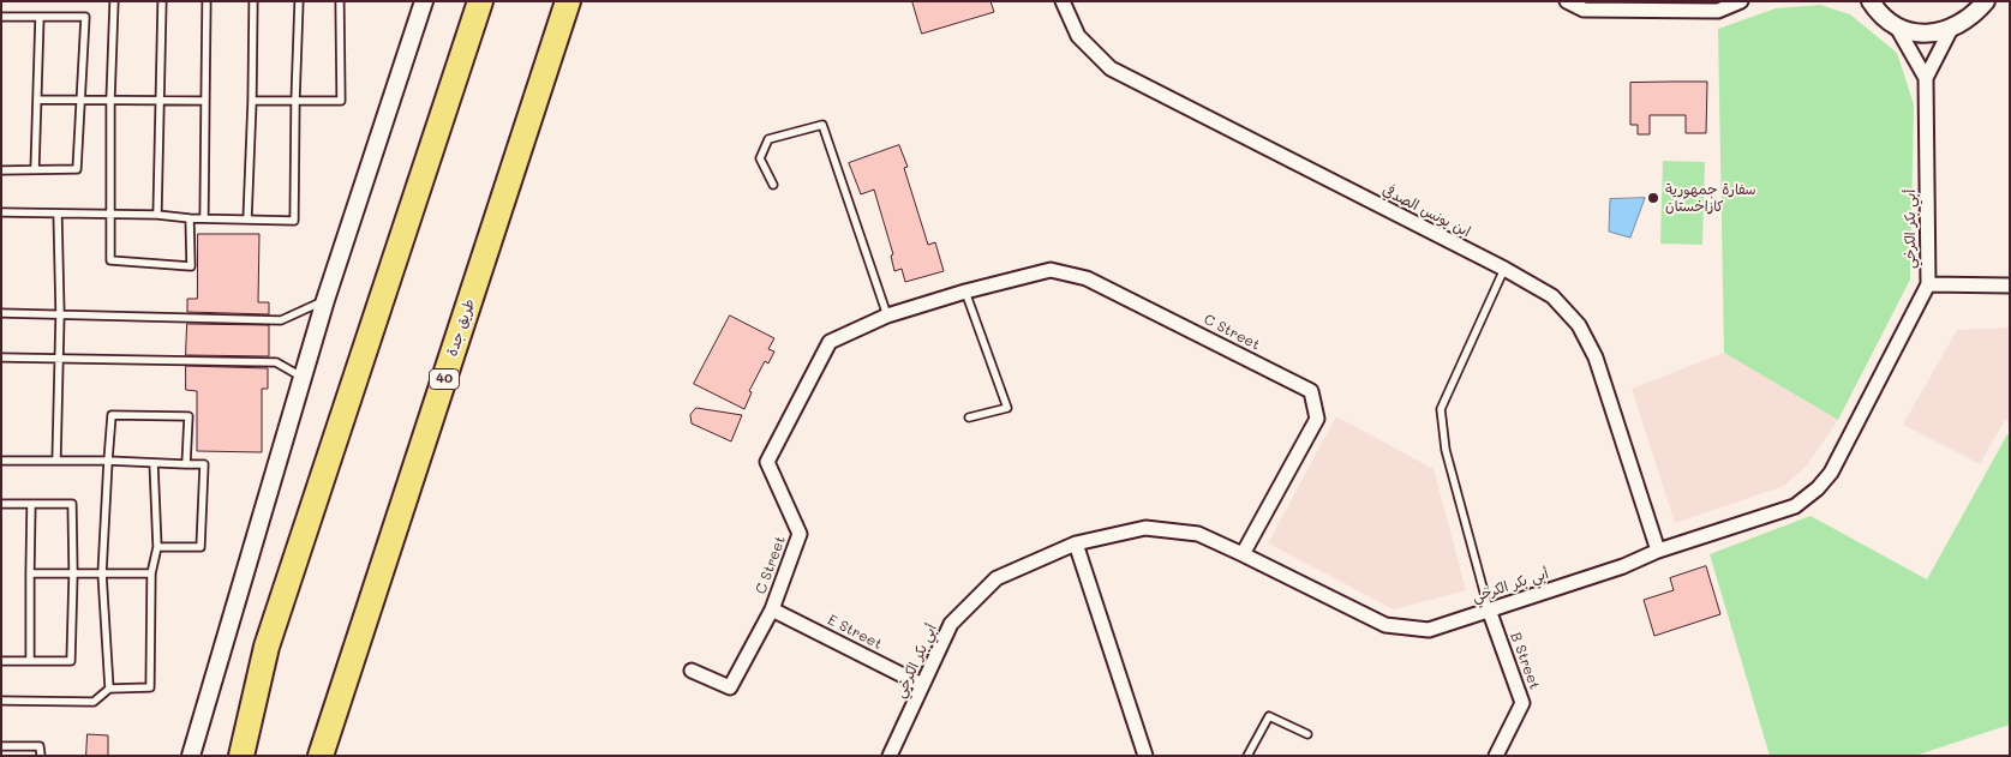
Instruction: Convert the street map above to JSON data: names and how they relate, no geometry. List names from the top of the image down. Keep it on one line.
{"streets":{"highway":["طريق جدة","40"],"street":["ابن يونس الصدفي","أبي بكر الكرخي","C Street","E Street","B Street"]},"crossings":[["ابن يونس الصدفي","أبي بكر الكرخي"],["أبي بكر الكرخي","C Street"],["أبي بكر الكرخي","E Street"],["أبي بكر الكرخي","B Street"],["C Street","E Street"]],"places":["سفارة جمهورية كازاخستان"]}
